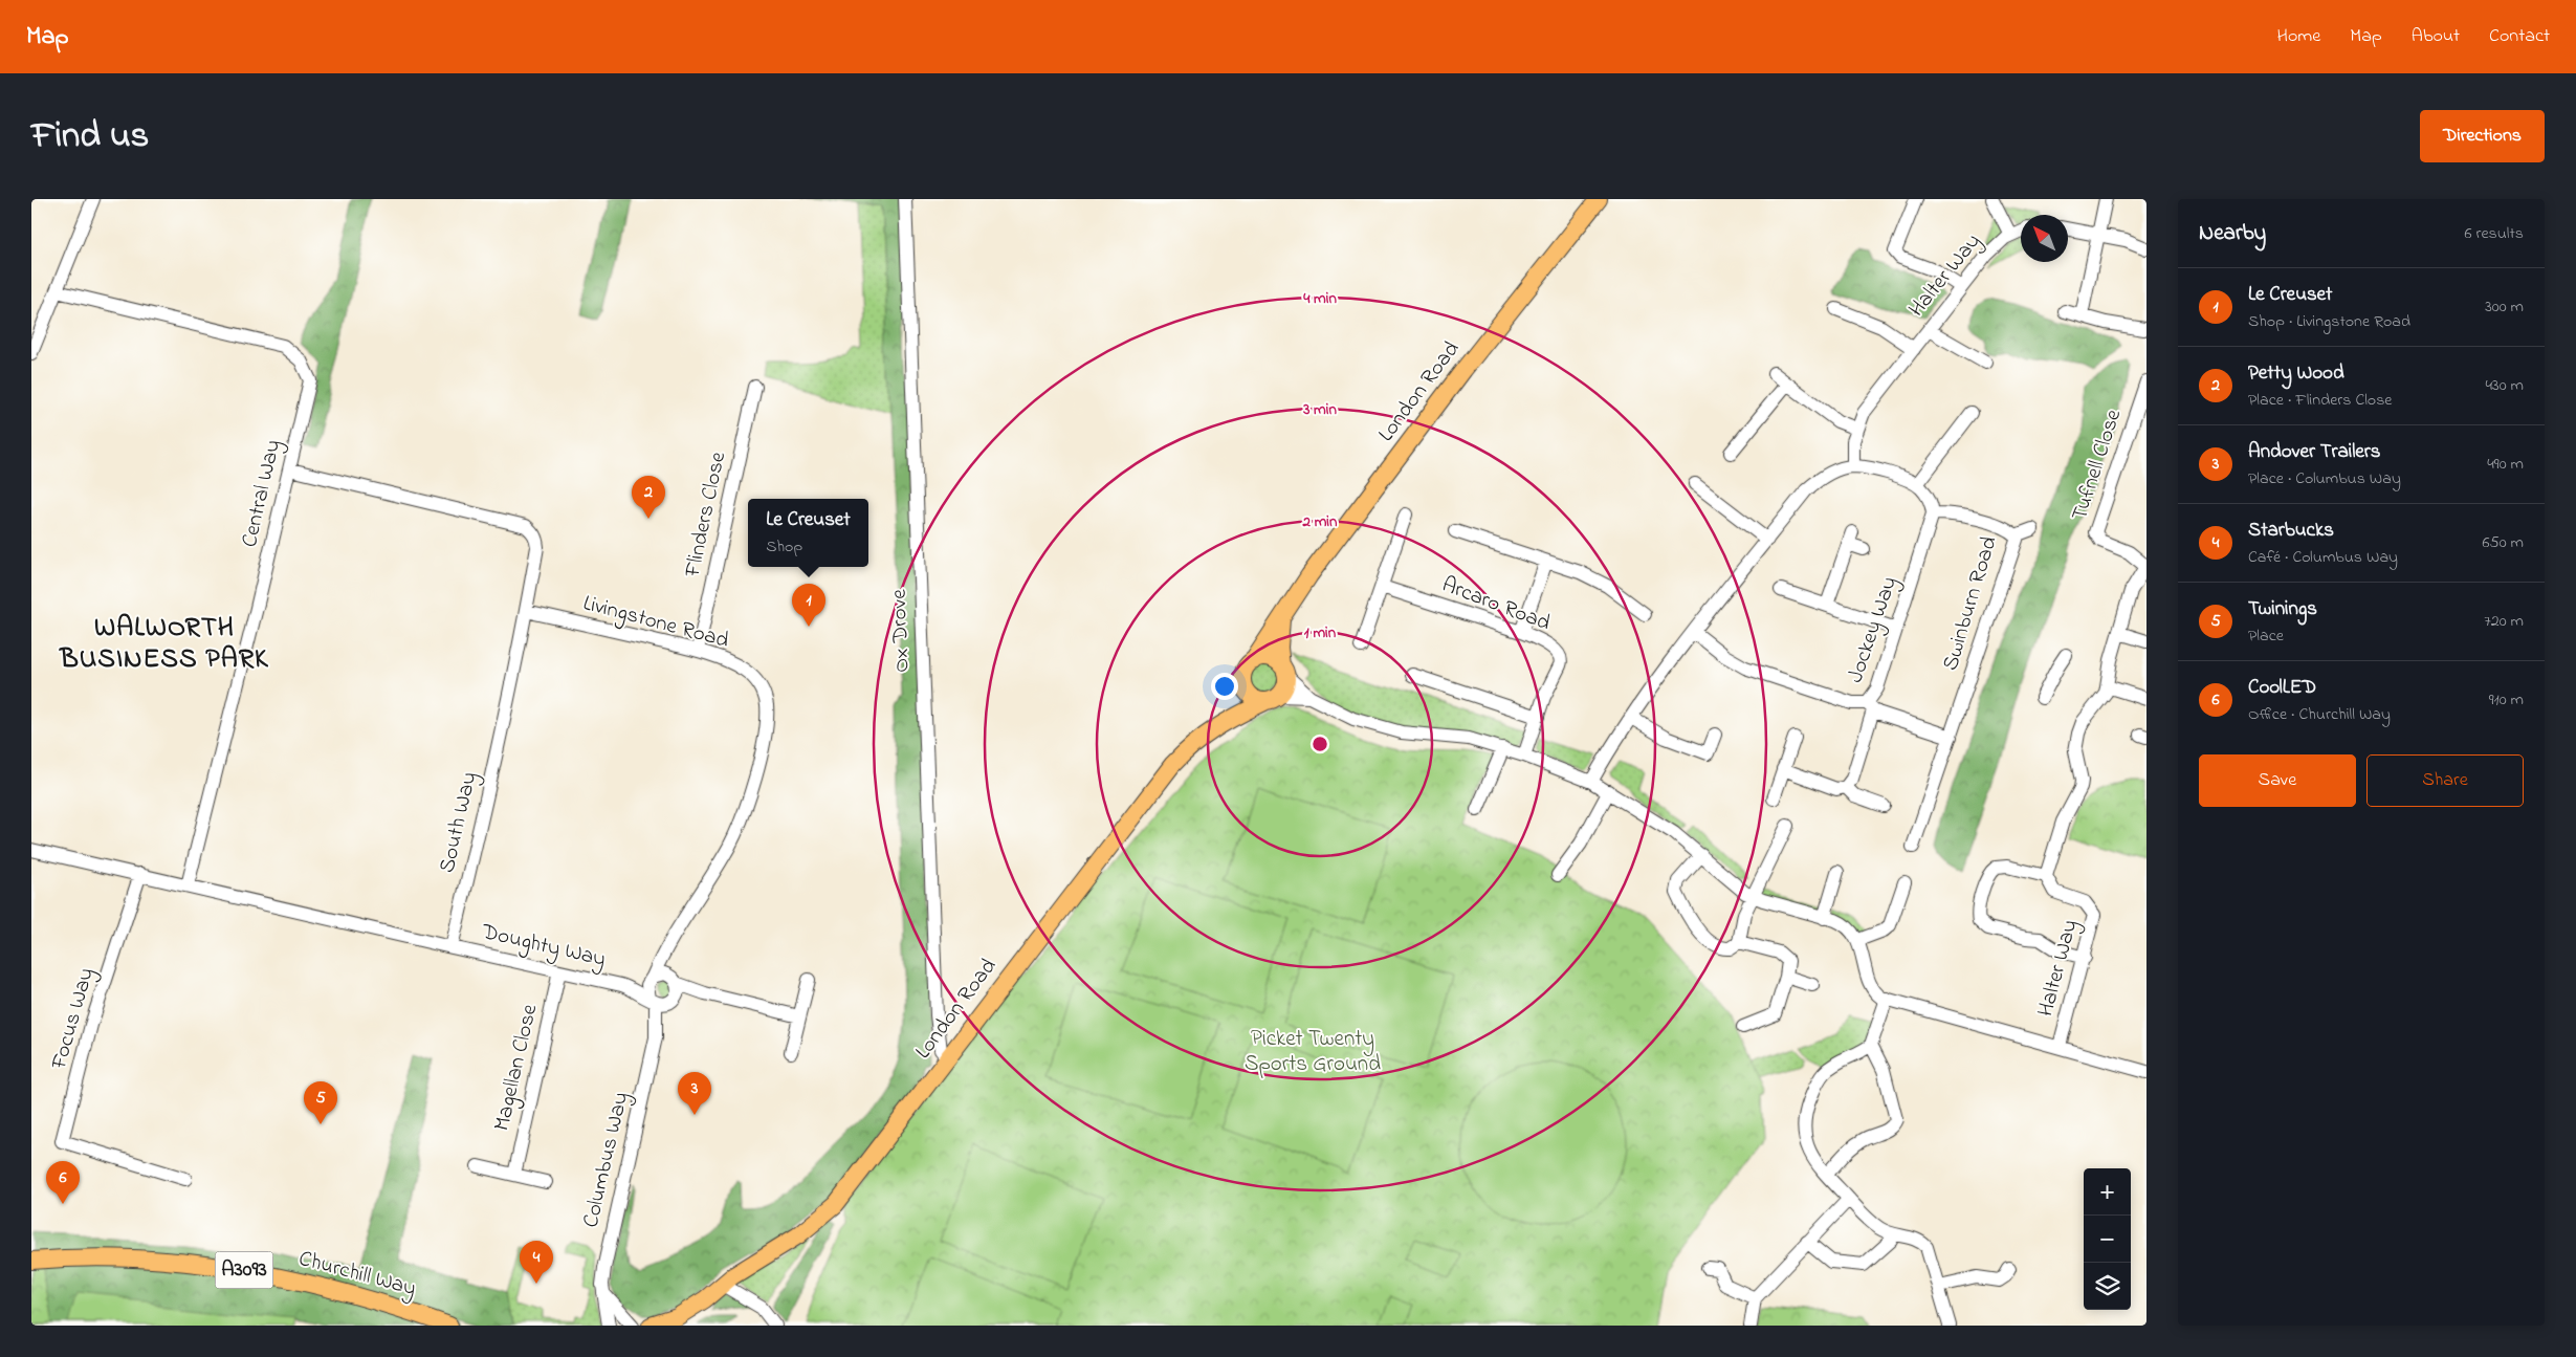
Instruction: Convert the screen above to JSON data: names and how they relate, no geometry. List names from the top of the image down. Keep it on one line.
{"streets":{"main road":["London Road","A3093","Churchill Way"],"street":["Halter Way","Tufnell Close","Central Way","Flinders Close","Swinburn Road","Arcaro Road","Livingstone Road","Jockey Way","Ox Drove","South Way","Doughty Way","Focus Way","Magellan Close","Columbus Way"]},"crossings":[["London Road","Ox Drove"],["Central Way","South Way"],["Flinders Close","Livingstone Road"],["Swinburn Road","Jockey Way"],["Livingstone Road","South Way"],["Livingstone Road","Doughty Way"],["Livingstone Road","Columbus Way"],["South Way","Doughty Way"],["Doughty Way","Magellan Close"],["Doughty Way","Columbus Way"]],"districts":["WALWORTH BUSINESS PARK"],"parks":["Picket Twenty Sports Ground"],"north":"top left","page":{"header":"Map","nav":["Home","Map","About","Contact"],"title":"Find us","buttons":["Directions",["Save","Share"]],"heading":["Nearby","6 results"],"list":[{"mark":"1","name":"Le Creuset","note":"Shop · Livingstone Road","value":"300 m"},{"mark":"2","name":"Petty Wood","note":"Place · Flinders Close","value":"430 m"},{"mark":"3","name":"Andover Trailers","note":"Place · Columbus Way","value":"490 m"},{"mark":"4","name":"Starbucks","note":"Café · Columbus Way","value":"650 m"},{"mark":"5","name":"Twinings","note":"Place","value":"720 m"},{"mark":"6","name":"CoolLED","note":"Office · Churchill Way","value":"910 m"}],"pins":["2","1","3","5","6","4"],"popup":["Le Creuset","Shop"],"map_buttons":["+","−"]},"rings":["4 min","3 min","2 min","1 min"]}
